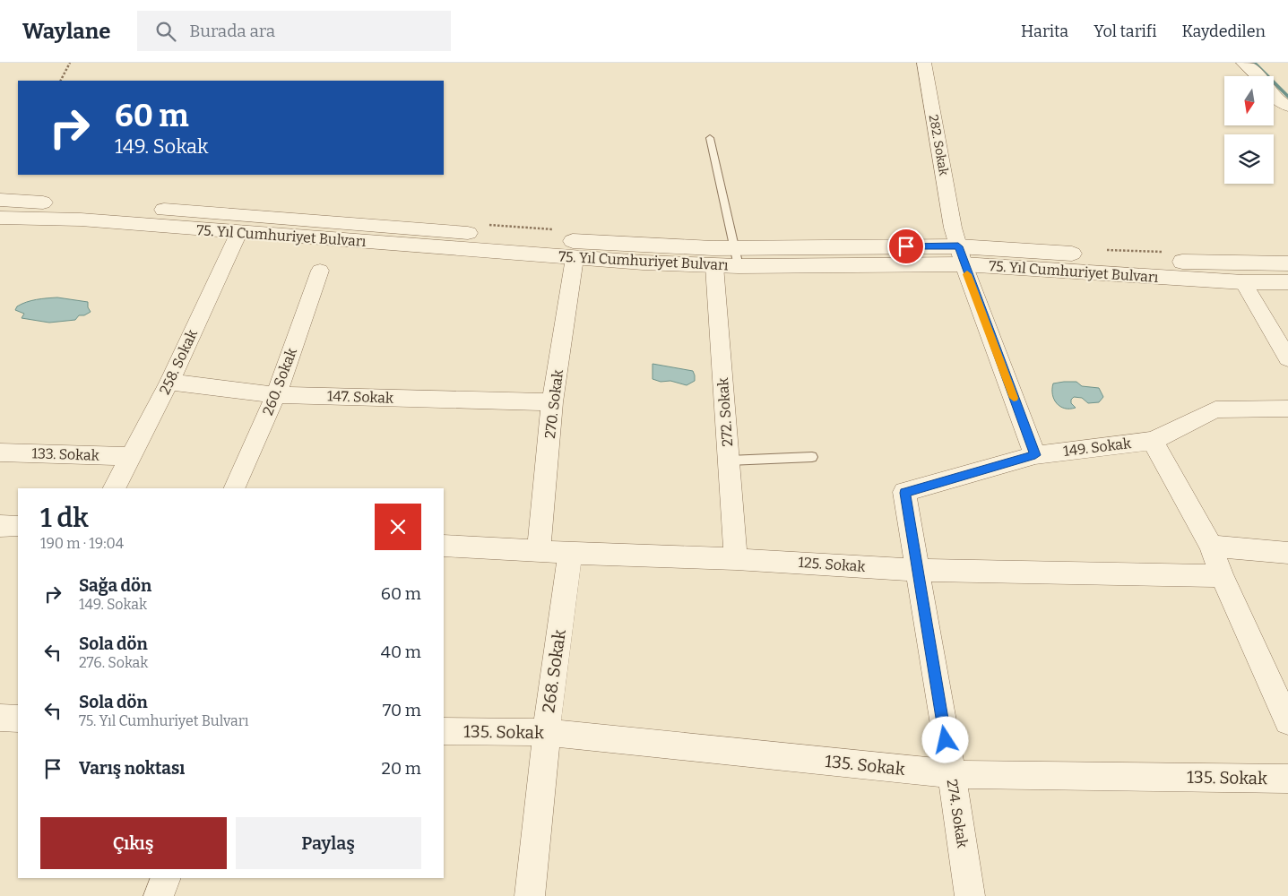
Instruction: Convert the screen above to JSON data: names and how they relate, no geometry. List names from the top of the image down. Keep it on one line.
{"streets":{"street":["282. Sokak","75. Yıl Cumhuriyet Bulvarı","258. Sokak","260. Sokak","147. Sokak","270. Sokak","272. Sokak","149. Sokak","133. Sokak","125. Sokak","268. Sokak","135. Sokak","274. Sokak"]},"crossings":[["282. Sokak","75. Yıl Cumhuriyet Bulvarı"],["282. Sokak","149. Sokak"],["75. Yıl Cumhuriyet Bulvarı","258. Sokak"],["75. Yıl Cumhuriyet Bulvarı","270. Sokak"],["75. Yıl Cumhuriyet Bulvarı","272. Sokak"],["258. Sokak","147. Sokak"],["258. Sokak","133. Sokak"],["260. Sokak","147. Sokak"],["147. Sokak","270. Sokak"],["270. Sokak","125. Sokak"],["272. Sokak","125. Sokak"],["149. Sokak","274. Sokak"],["125. Sokak","268. Sokak"],["125. Sokak","274. Sokak"],["268. Sokak","135. Sokak"],["135. Sokak","274. Sokak"]],"north":"bottom","page":{"header":"Waylane","search":"Burada ara","nav":["Harita","Yol tarifi","Kaydedilen"],"turn":["60 m","149. Sokak"],"heading":["1 dk","190 m · 19:04"],"list":[{"name":"Sağa dön","note":"149. Sokak","value":"60 m"},{"name":"Sola dön","note":"276. Sokak","value":"40 m"},{"name":"Sola dön","note":"75. Yıl Cumhuriyet Bulvarı","value":"70 m"},{"name":"Varış noktası","value":"20 m"}],"buttons":["Çıkış","Paylaş"]}}
